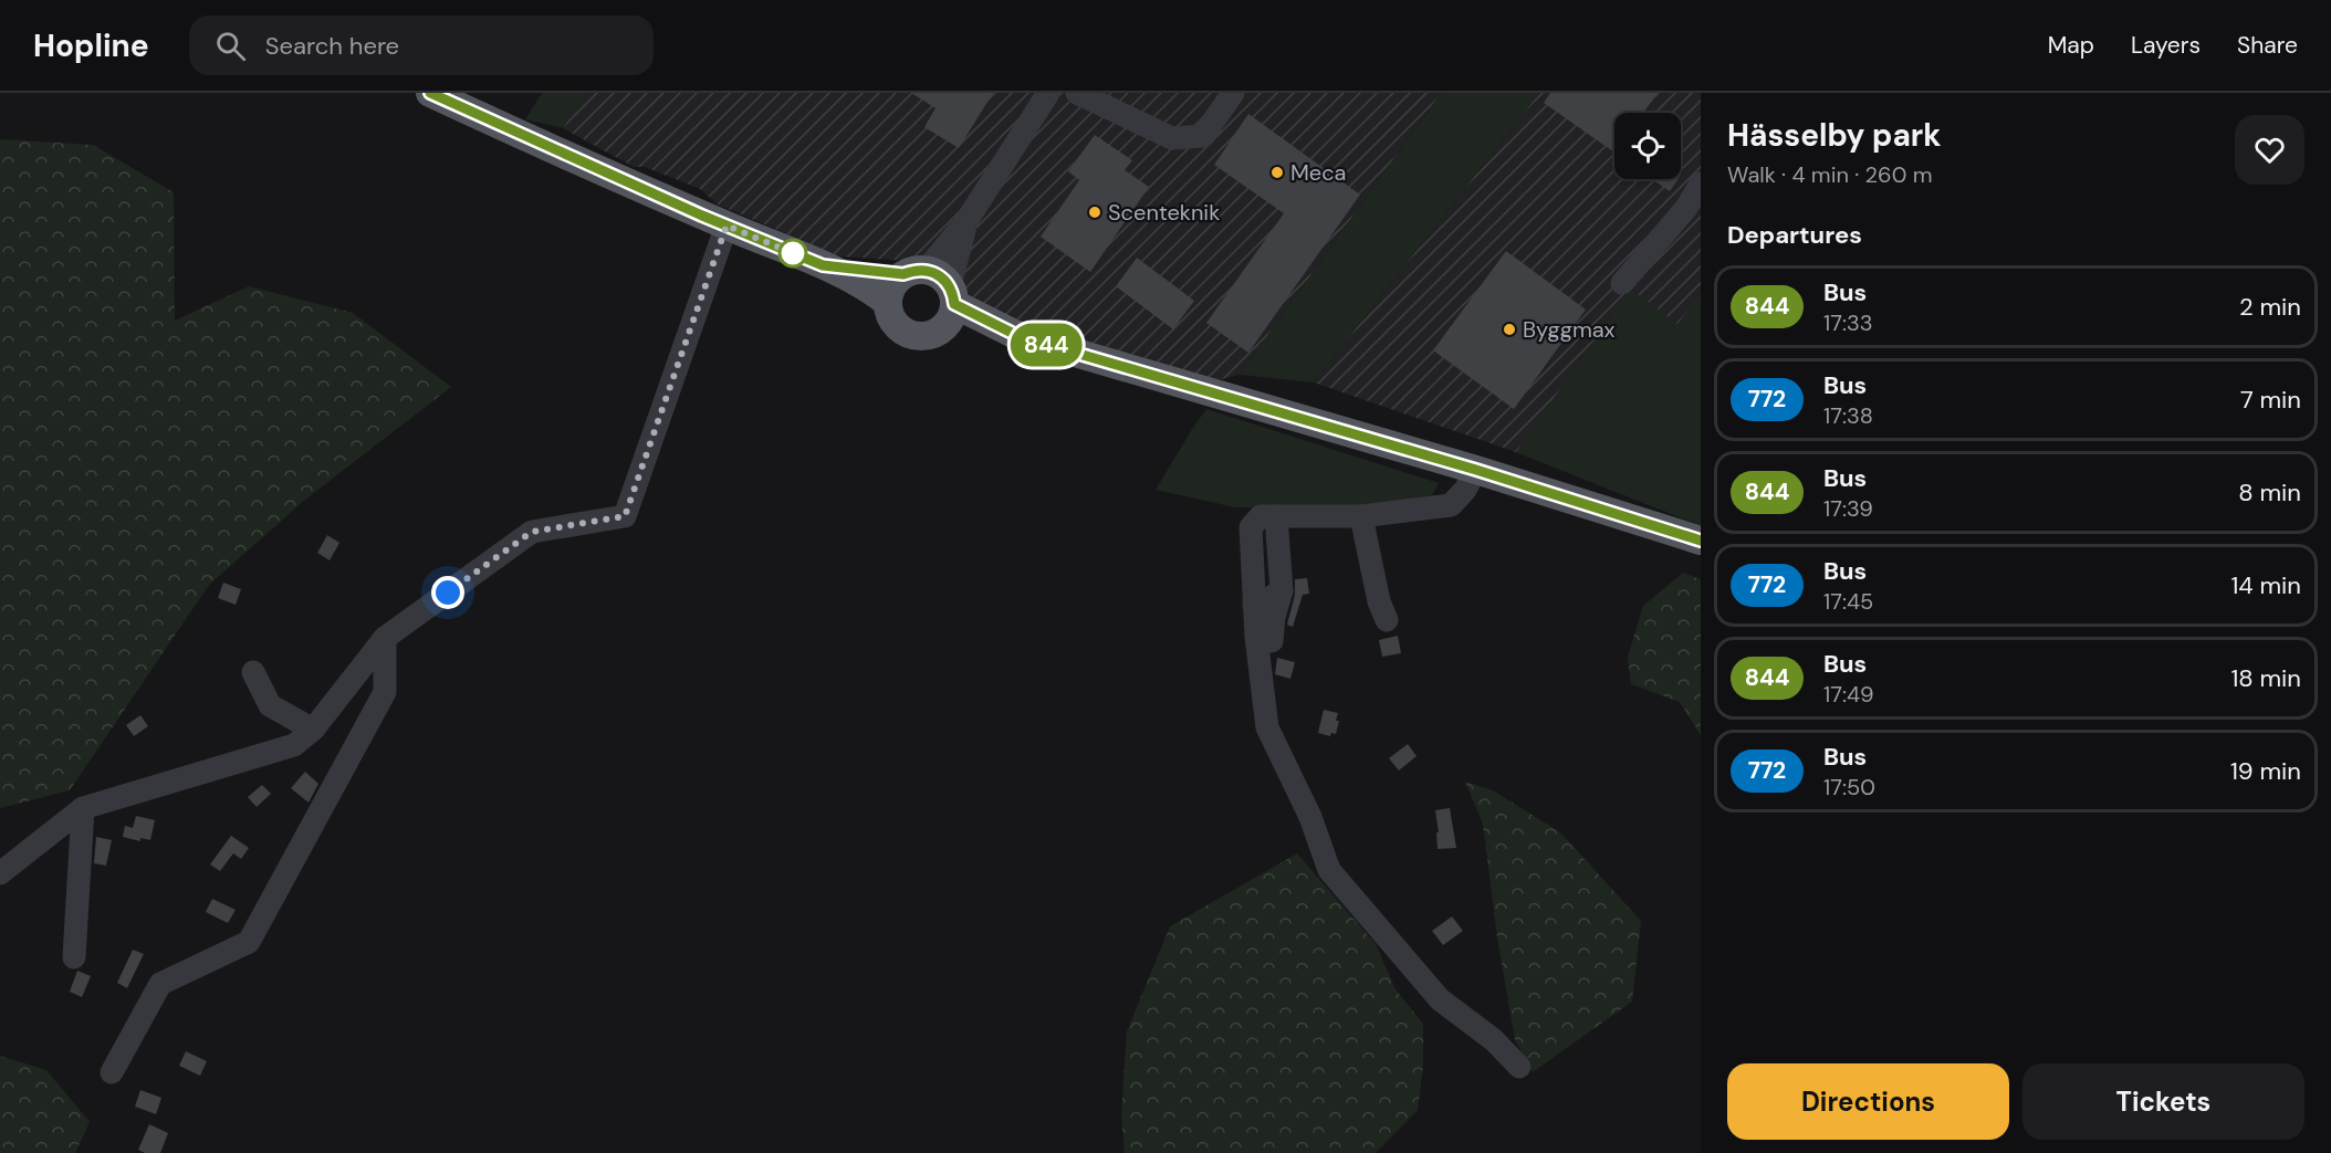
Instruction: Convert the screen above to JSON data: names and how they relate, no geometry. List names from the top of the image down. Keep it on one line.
{"places":["Meca","Scenteknik","Byggmax"],"lines":["bus line 844"],"page":{"header":"Hopline","search":"Search here","nav":["Map","Layers","Share"],"on_map":"844","heading":[["Hässelby park","Walk · 4 min · 260 m"],"Departures"],"list":[{"mark":"844","name":"Bus","note":"17:33","value":"2 min"},{"mark":"772","name":"Bus","note":"17:38","value":"7 min"},{"mark":"844","name":"Bus","note":"17:39","value":"8 min"},{"mark":"772","name":"Bus","note":"17:45","value":"14 min"},{"mark":"844","name":"Bus","note":"17:49","value":"18 min"},{"mark":"772","name":"Bus","note":"17:50","value":"19 min"}],"buttons":["Directions","Tickets"]}}
